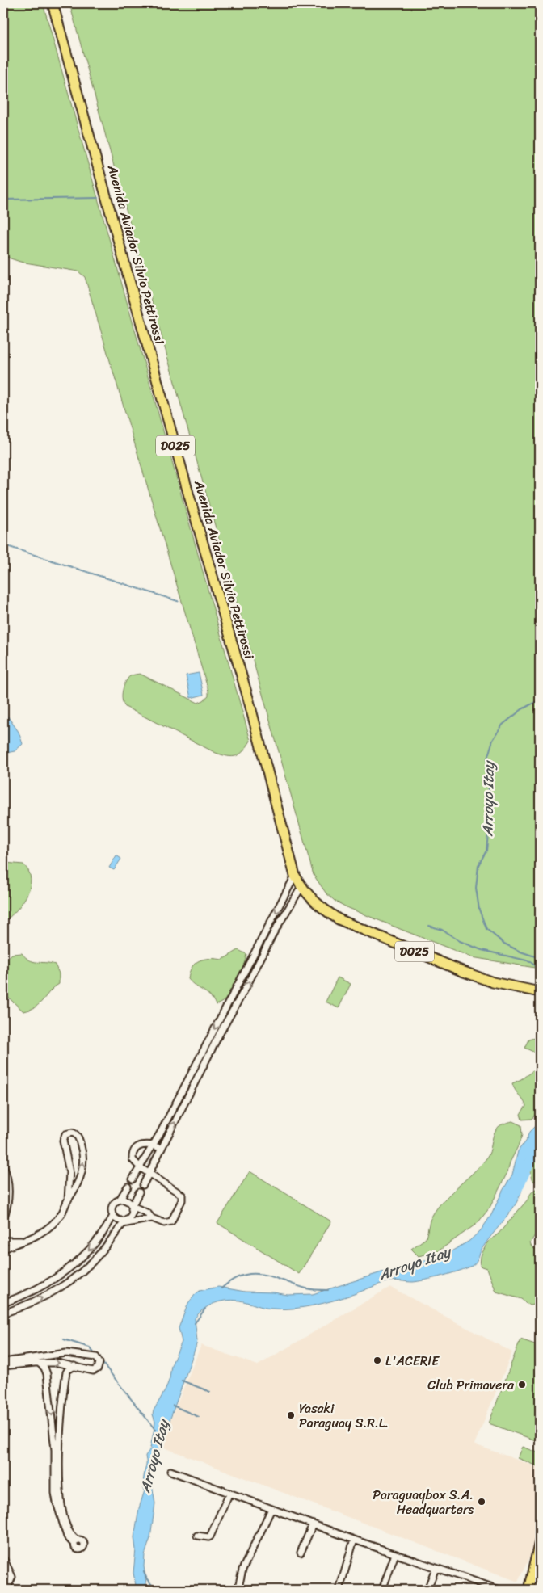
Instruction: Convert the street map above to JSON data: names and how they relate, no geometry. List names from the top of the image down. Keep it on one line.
{"streets":{"main road":["Avenida Aviador Silvio Pettirossi","D025"]},"water":["Arroyo Itay"],"places":["L'ACERIE","Club Primavera","Yasaki Paraguay S.R.L.","Paraguaybox S.A. Headquarters"]}
